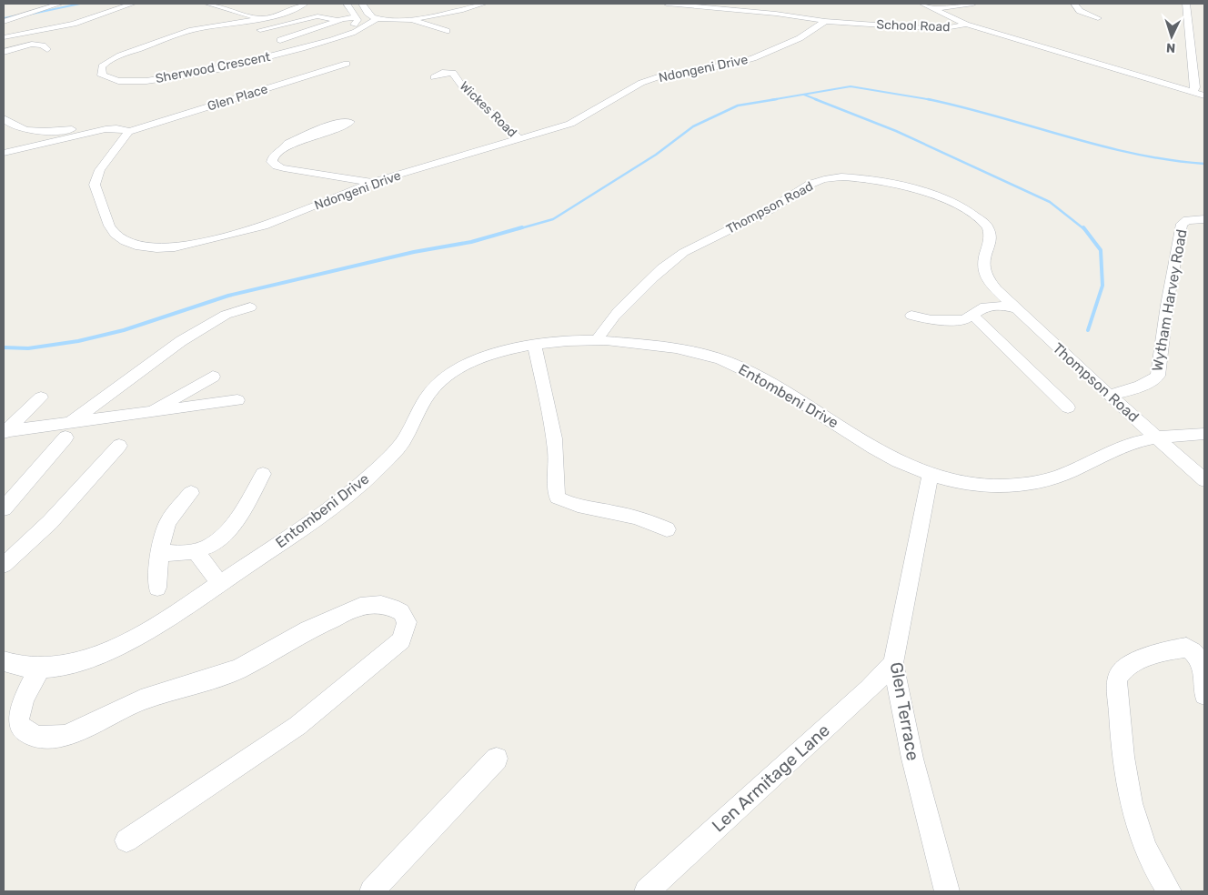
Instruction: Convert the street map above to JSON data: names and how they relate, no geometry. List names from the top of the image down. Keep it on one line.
{"streets":{"street":["School Road","Sherwood Crescent","Ndongeni Drive","Glen Place","Wickes Road","Thompson Road","Wytham Harvey Road","Entombeni Drive","Glen Terrace","Len Armitage Lane"]},"crossings":[["School Road","Ndongeni Drive"],["Ndongeni Drive","Glen Place"],["Ndongeni Drive","Wickes Road"],["Thompson Road","Wytham Harvey Road"],["Thompson Road","Entombeni Drive"],["Entombeni Drive","Glen Terrace"],["Glen Terrace","Len Armitage Lane"]],"north":"bottom"}
